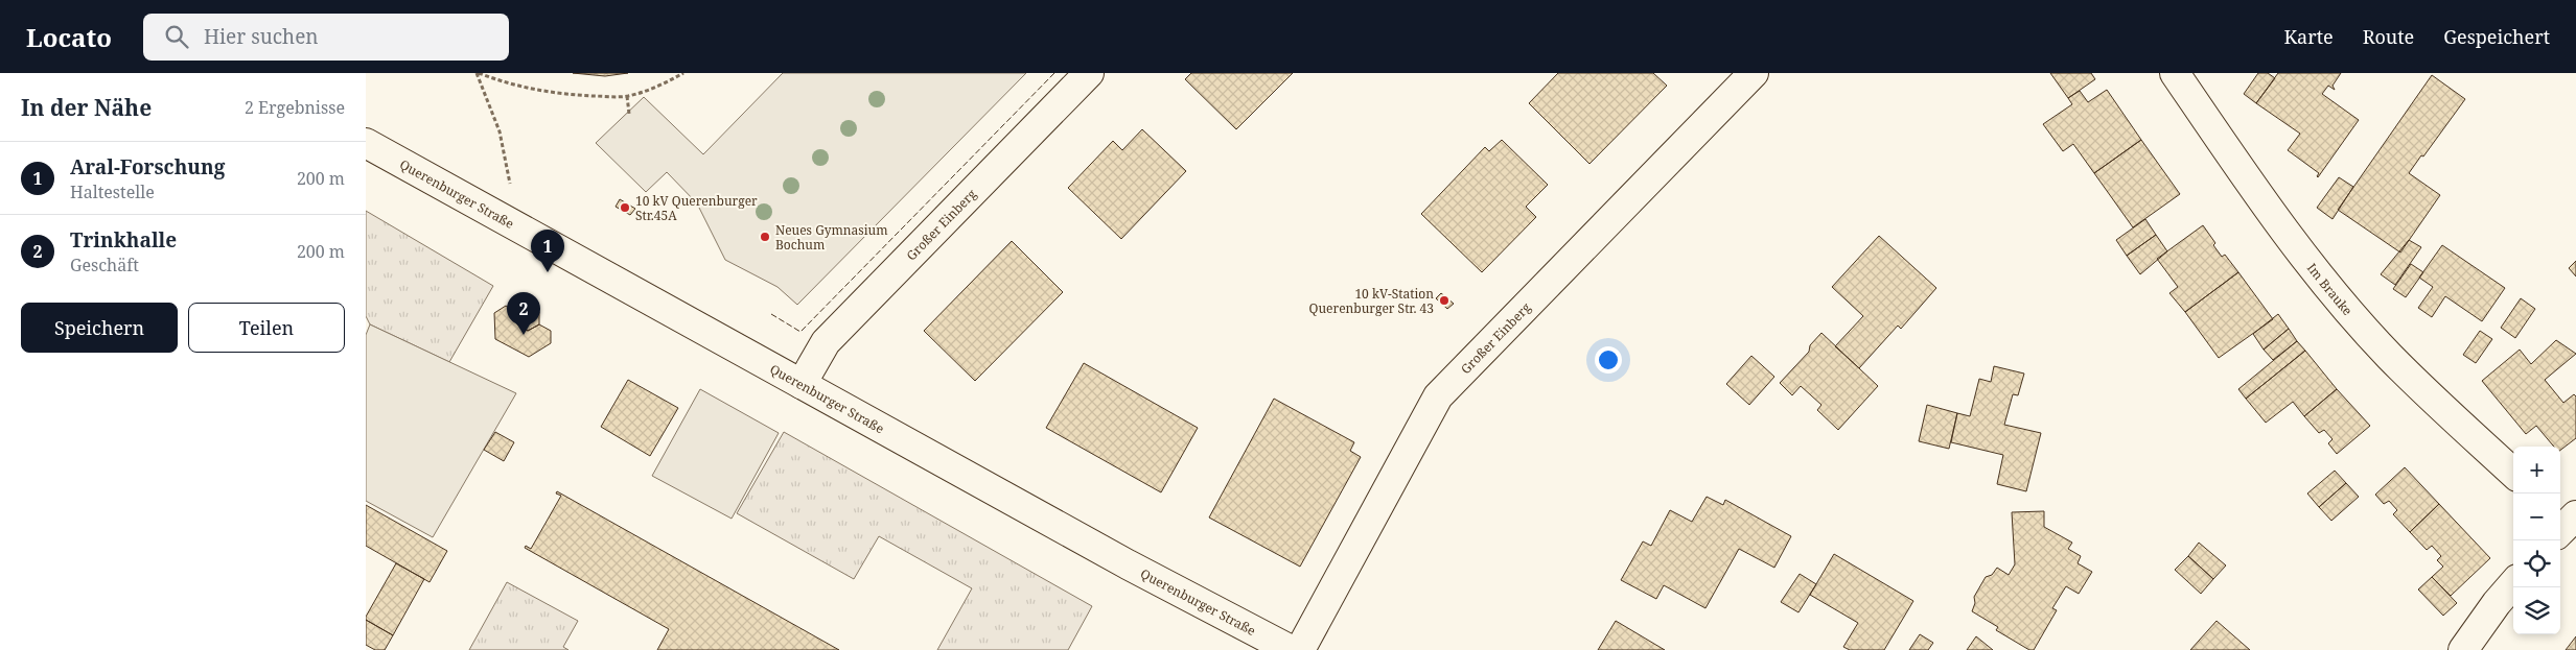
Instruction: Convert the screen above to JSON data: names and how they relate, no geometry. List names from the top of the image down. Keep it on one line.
{"streets":{"street":["Querenburger Straße","Großer Einberg","Im Brauke"]},"crossings":[["Querenburger Straße","Großer Einberg"]],"places":["10 kV Querenburger Str.45A","Neues Gymnasium Bochum","10 kV-Station Querenburger Str. 43"],"page":{"header":"Locato","search":"Hier suchen","nav":["Karte","Route","Gespeichert"],"heading":["In der Nähe","2 Ergebnisse"],"list":[{"mark":"1","name":"Aral-Forschung","note":"Haltestelle","value":"200 m"},{"mark":"2","name":"Trinkhalle","note":"Geschäft","value":"200 m"}],"pins":["1","2"],"buttons":["Speichern","Teilen"],"map_buttons":["+","−"]}}
